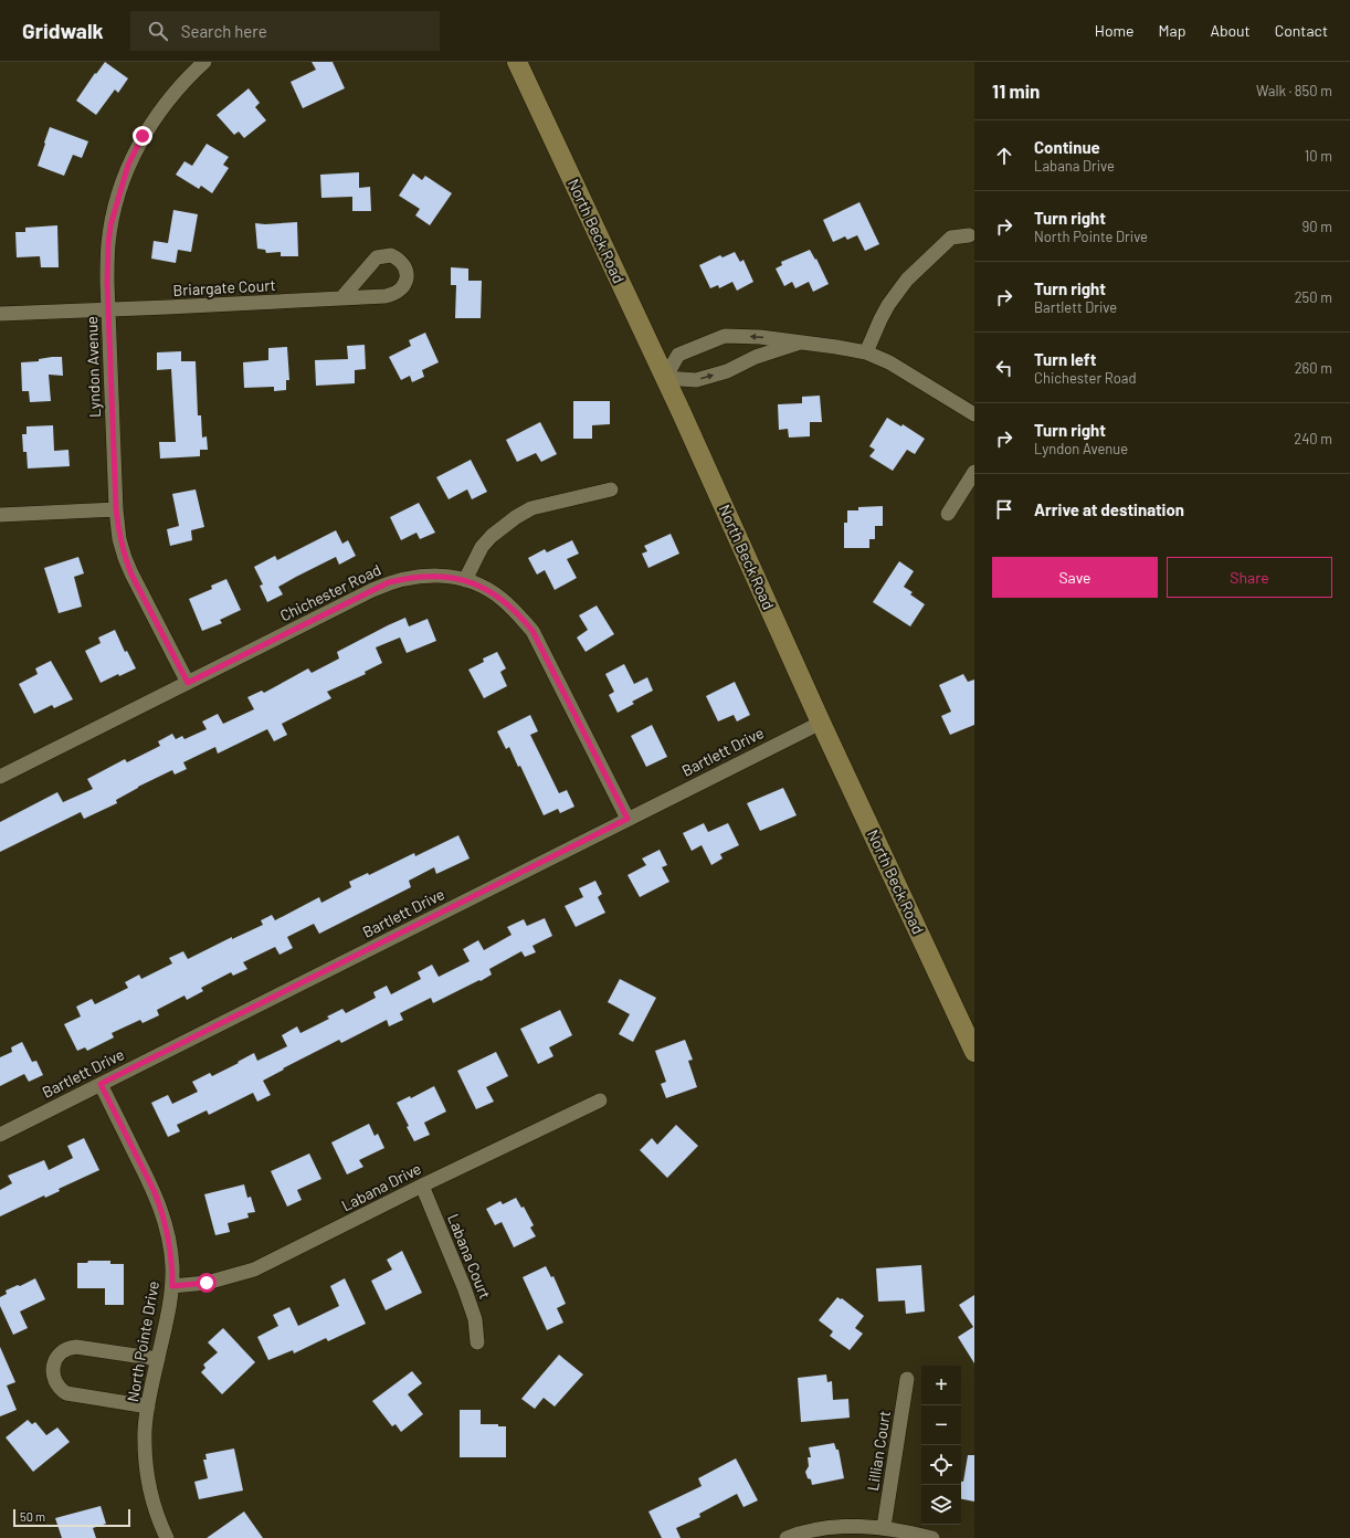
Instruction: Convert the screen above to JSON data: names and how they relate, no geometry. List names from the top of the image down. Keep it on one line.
{"streets":{"main road":["North Beck Road"],"street":["Briargate Court","Lyndon Avenue","Chichester Road","Bartlett Drive","Labana Drive","Labana Court","North Pointe Drive","Lillian Court"]},"crossings":[["North Beck Road","Bartlett Drive"],["Briargate Court","Lyndon Avenue"],["Lyndon Avenue","Chichester Road"],["Chichester Road","Bartlett Drive"],["Bartlett Drive","North Pointe Drive"],["Labana Drive","Labana Court"],["Labana Drive","North Pointe Drive"]],"scale_bar":"50 m","page":{"header":"Gridwalk","search":"Search here","nav":["Home","Map","About","Contact"],"heading":["11 min","Walk · 850 m"],"list":[["Continue","Labana Drive","10 m"],["Turn right","North Pointe Drive","90 m"],["Turn right","Bartlett Drive","250 m"],["Turn left","Chichester Road","260 m"],["Turn right","Lyndon Avenue","240 m"],"Arrive at destination"],"buttons":["Save","Share"],"map_buttons":["+","−"],"scale":"50 m"}}
